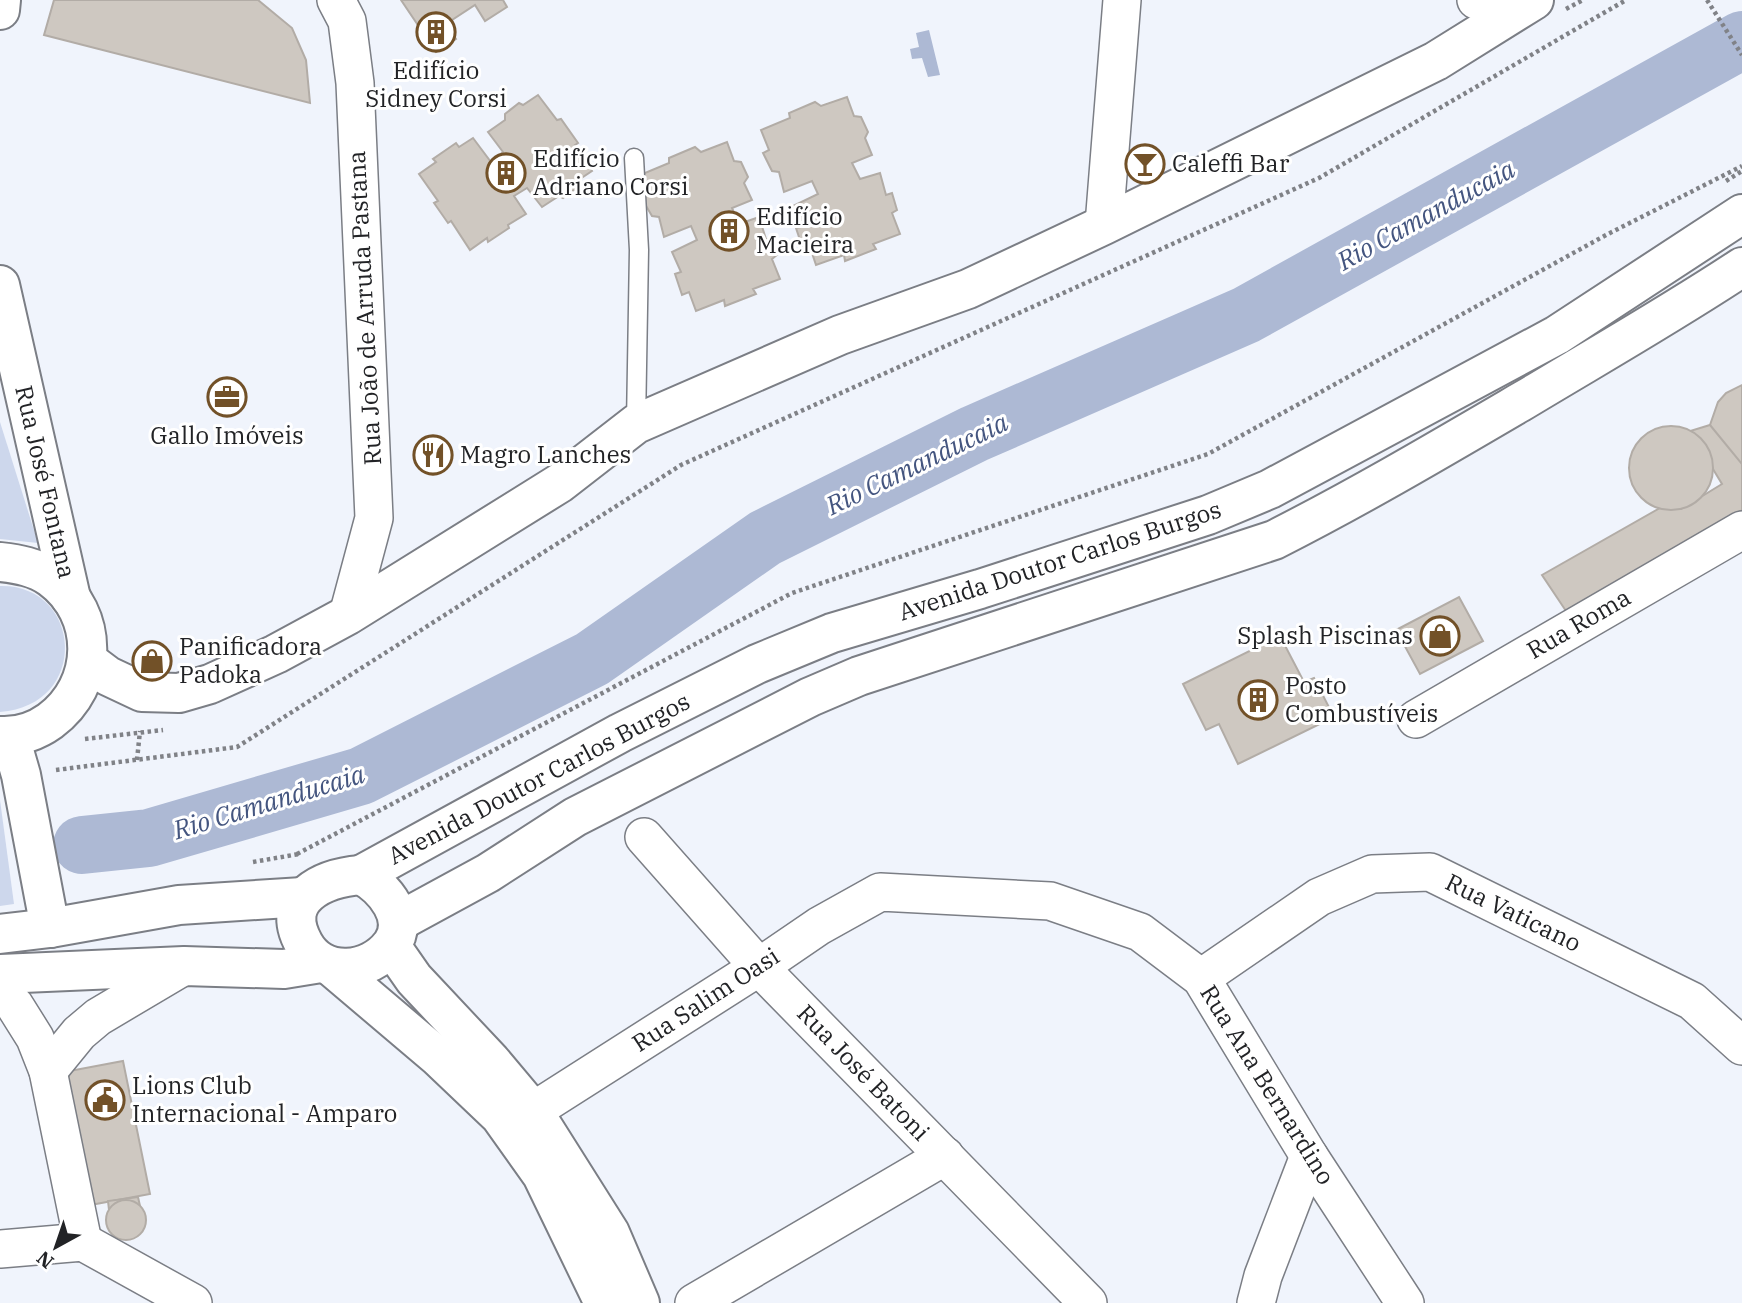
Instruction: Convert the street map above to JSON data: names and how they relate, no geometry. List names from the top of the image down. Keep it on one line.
{"streets":{"main road":["Rua José Fontana","Avenida Doutor Carlos Burgos"],"street":["Rua João de Arruda Pastana","Rua Roma","Rua Vaticano","Rua Salim Oasi","Rua José Batoni","Rua Ana Bernardino"]},"crossings":[["Rua Vaticano","Rua Ana Bernardino"],["Rua Salim Oasi","Rua José Batoni"],["Rua Salim Oasi","Rua Ana Bernardino"]],"water":["Rio Camanducaia"],"places":{"building":["Edifício Sidney Corsi","Edifício Adriano Corsi","Edifício Macieira","Posto Combustíveis"],"bar":["Caleffi Bar"],"office":["Gallo Imóveis"],"restaurant":["Magro Lanches"],"shop":["Splash Piscinas","Panificadora Padoka"],"public building":["Lions Club Internacional - Amparo"]},"north":"bottom left"}
